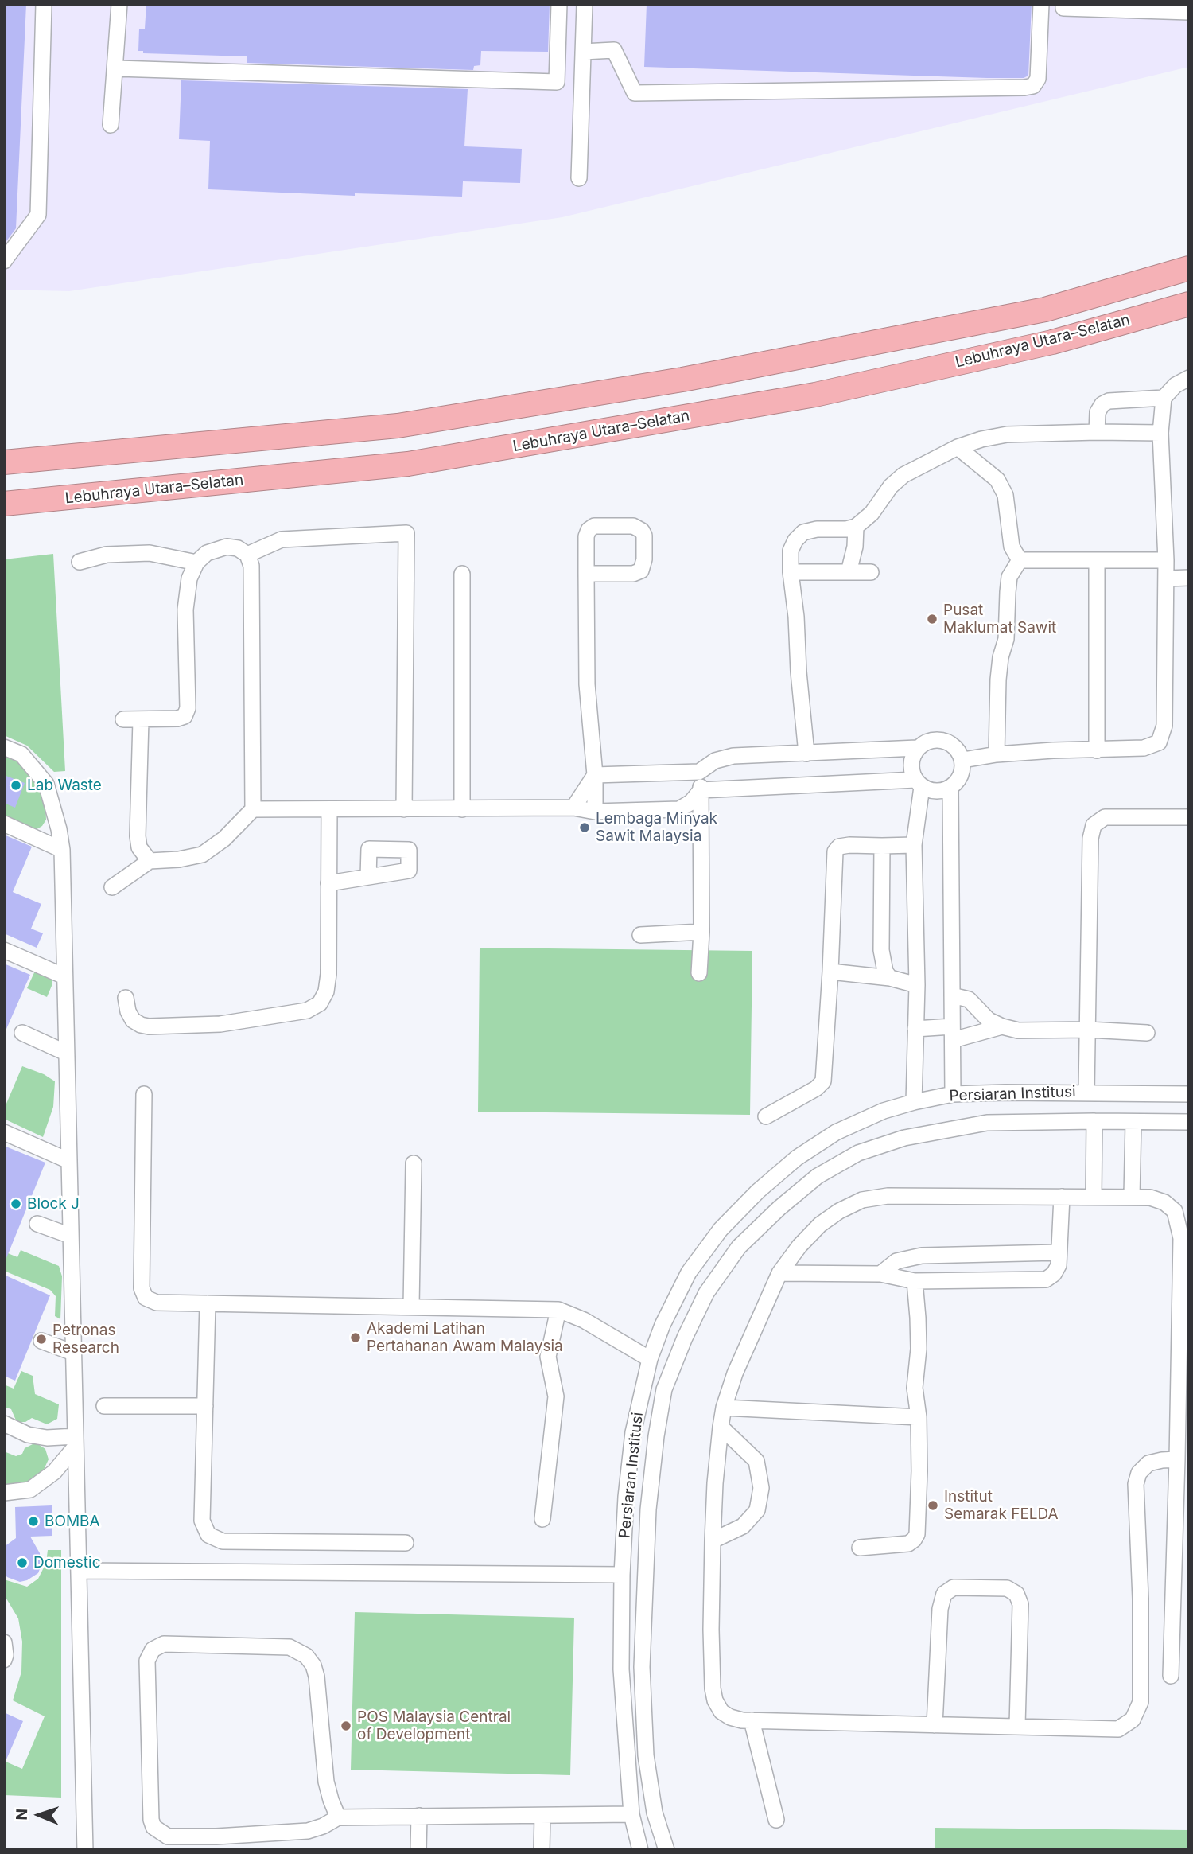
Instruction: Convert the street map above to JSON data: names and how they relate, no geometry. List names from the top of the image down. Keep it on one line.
{"streets":{"highway":["Lebuhraya Utara–Selatan"],"street":["Persiaran Institusi"]},"places":["Pusat Maklumat Sawit","Lab Waste","Lembaga Minyak Sawit Malaysia","Block J","Akademi Latihan Pertahanan Awam Malaysia","Petronas Research","Institut Semarak FELDA","BOMBA","Domestic","POS Malaysia Central of Development"],"north":"left"}
